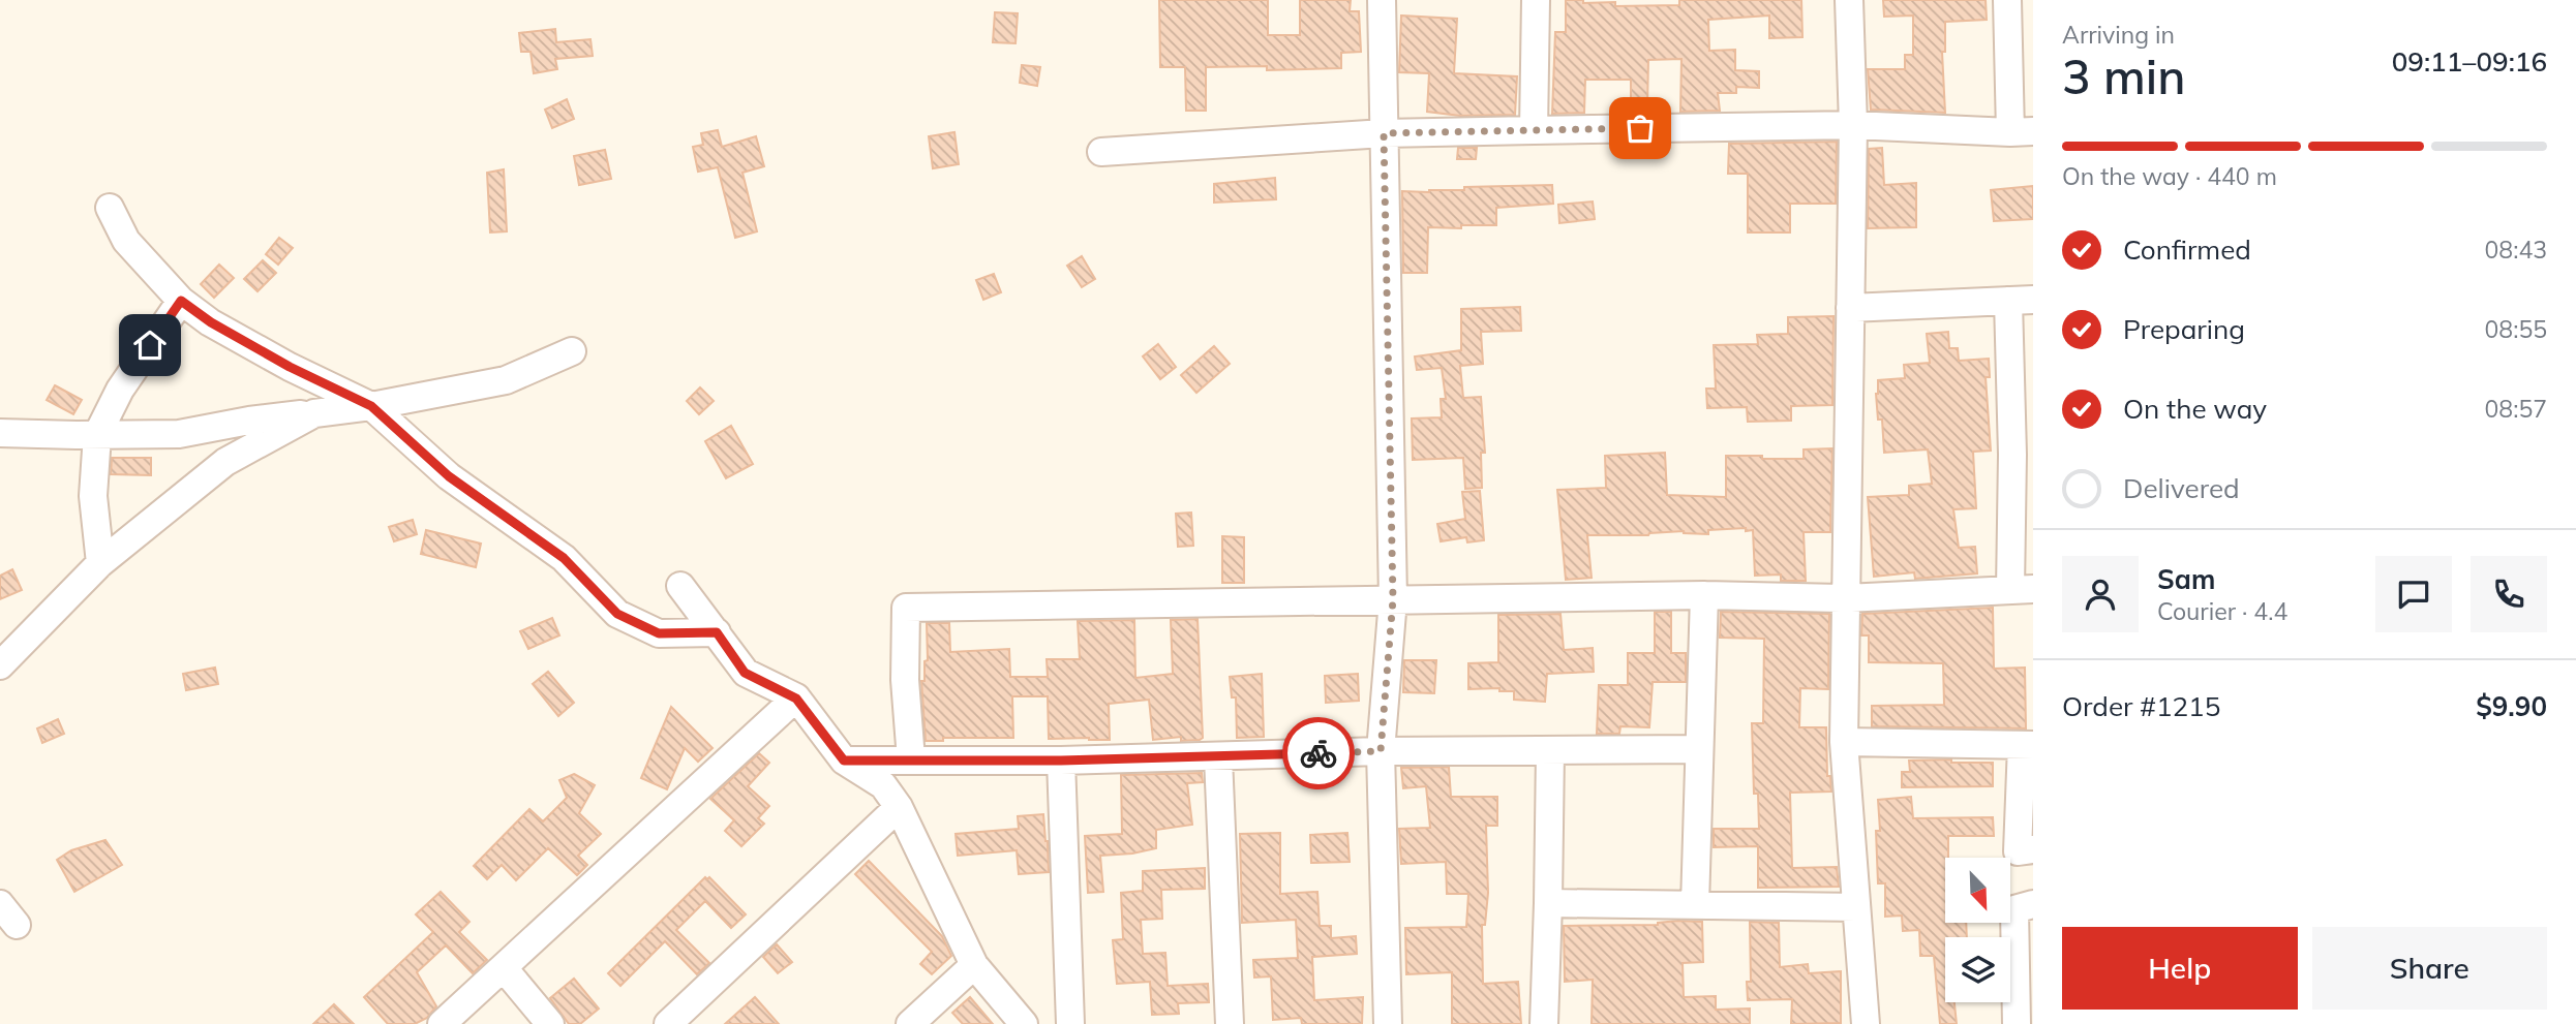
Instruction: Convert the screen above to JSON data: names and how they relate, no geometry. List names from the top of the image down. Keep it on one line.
{"north":"bottom right","page":{"heading":["3 min","Arriving in","09:11–09:16"],"panel":["Sam","Courier · 4.4","Order #1215","$9.90"],"bar":"On the way · 440 m","list":[["Confirmed","08:43"],["Preparing","08:55"],["On the way","08:57"],"Delivered"],"buttons":["Help","Share"]}}
